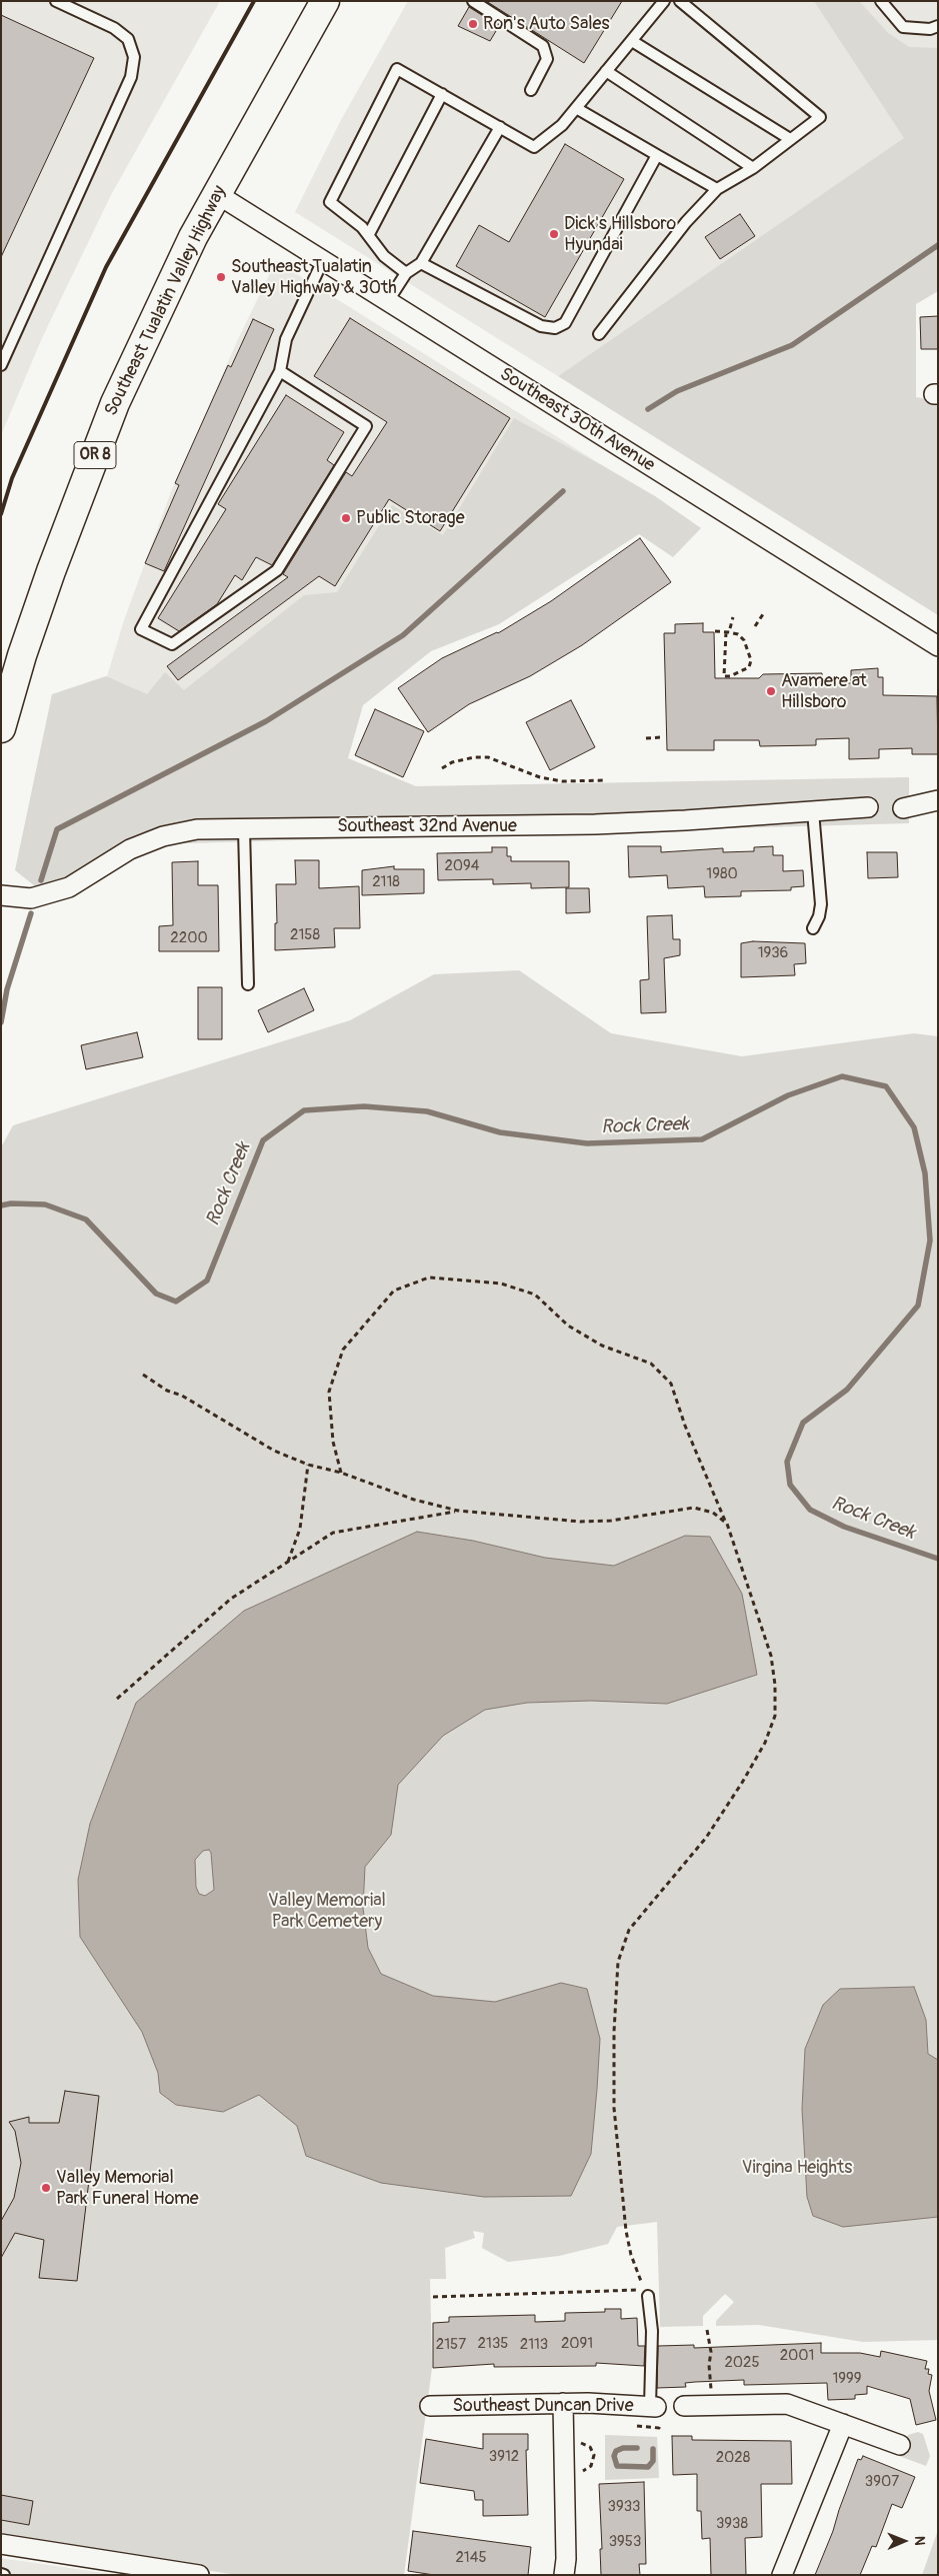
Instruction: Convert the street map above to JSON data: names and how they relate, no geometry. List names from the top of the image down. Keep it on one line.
{"streets":{"main road":["Southeast Tualatin Valley Highway","OR 8"],"street":["Southeast 30th Avenue","Southeast 32nd Avenue","Southeast Duncan Drive"]},"crossings":[["Southeast Tualatin Valley Highway","Southeast 30th Avenue"]],"water":["Rock Creek"],"parks":["Valley Memorial Park Cemetery","Virgina Heights"],"places":["Ron's Auto Sales","Dick's Hillsboro Hyundai","Southeast Tualatin Valley Highway & 30th","Public Storage","Avamere at Hillsboro","Valley Memorial Park Funeral Home"],"house_numbers":["2094","1980","2118","2158","2200","1936","2135","2091","2157","2113","2001","2025","1999","3912","2028","3907","3933","3938","3953","2145"],"north":"right"}
